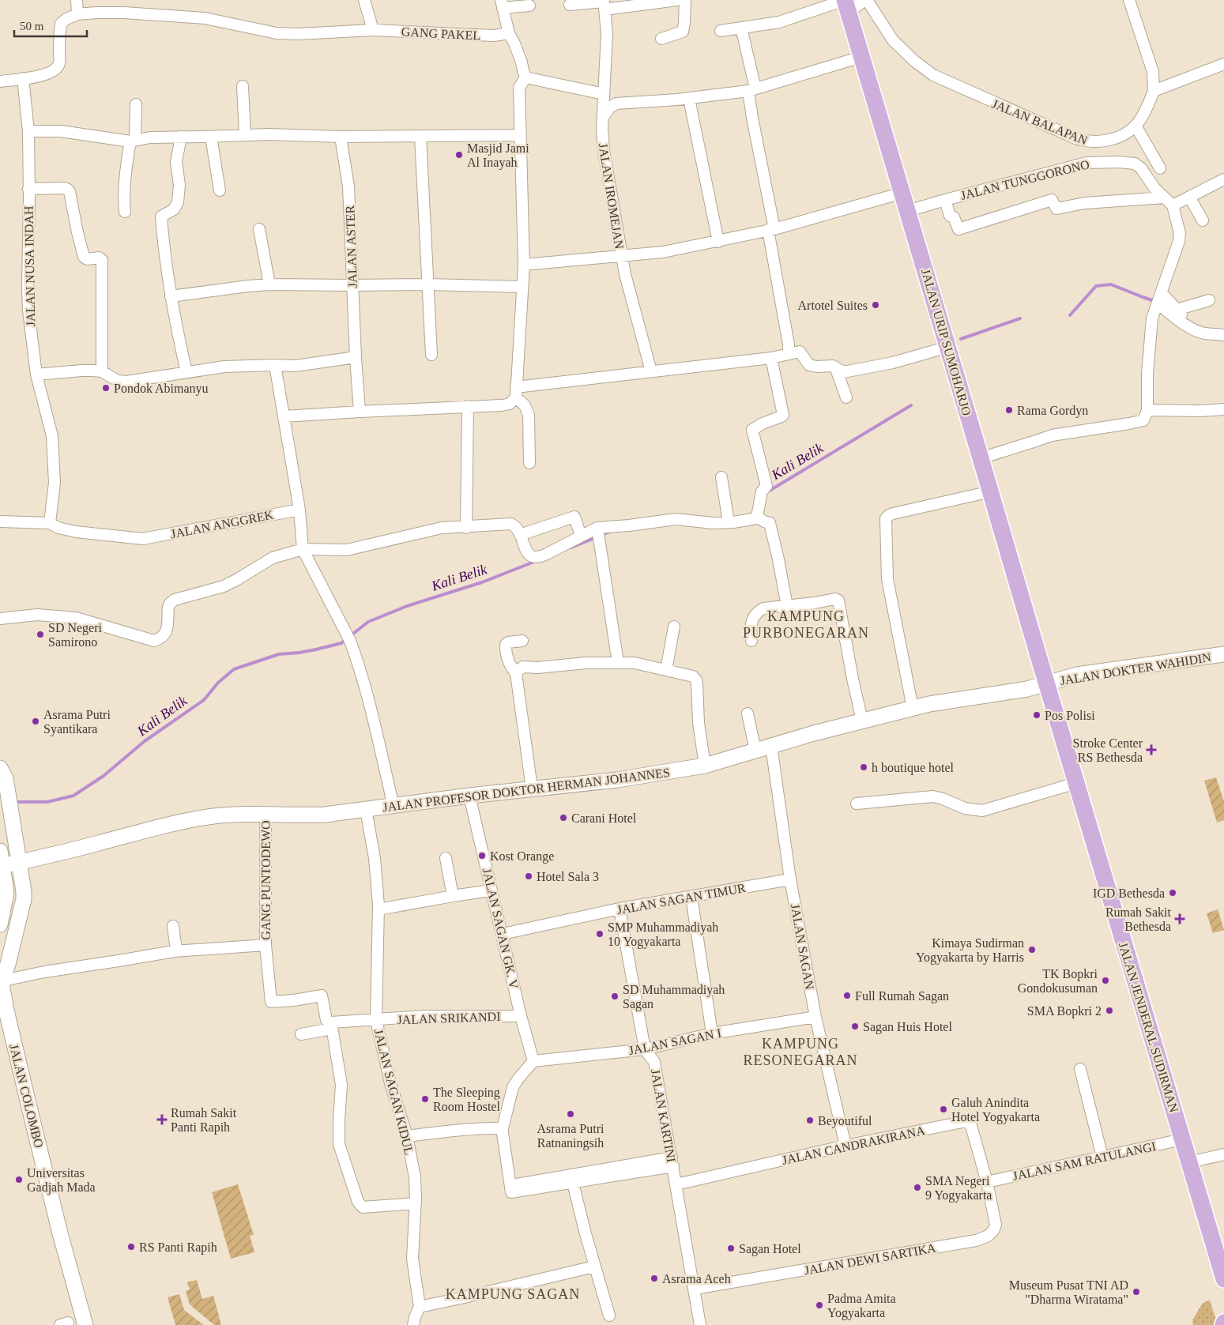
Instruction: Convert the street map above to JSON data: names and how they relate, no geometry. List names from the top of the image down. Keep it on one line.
{"streets":{"main road":["JALAN URIP SUMOHARJO","JALAN DOKTER WAHIDIN","JALAN PROFESOR DOKTOR HERMAN JOHANNES","JALAN JENDERAL SUDIRMAN","JALAN COLOMBO"],"street":["GANG PAKEL","JALAN BALAPAN","JALAN TUNGGORONO","JALAN IROMEJAN","JALAN ASTER","JALAN NUSA INDAH","JALAN ANGGREK","GANG PUNTODEWO","JALAN SAGAN TIMUR","JALAN SAGAN GK. V","JALAN SAGAN","JALAN SRIKANDI","JALAN SAGAN I","JALAN SAGAN KIDUL","JALAN KARTINI","JALAN CANDRAKIRANA","JALAN SAM RATULANGI","JALAN DEWI SARTIKA"]},"crossings":[["JALAN TUNGGORONO","JALAN URIP SUMOHARJO"],["JALAN IROMEJAN","JALAN URIP SUMOHARJO"],["JALAN NUSA INDAH","JALAN ANGGREK"],["JALAN URIP SUMOHARJO","JALAN DOKTER WAHIDIN"],["JALAN URIP SUMOHARJO","JALAN PROFESOR DOKTOR HERMAN JOHANNES"],["JALAN URIP SUMOHARJO","JALAN JENDERAL SUDIRMAN"],["JALAN DOKTER WAHIDIN","JALAN PROFESOR DOKTOR HERMAN JOHANNES"],["JALAN DOKTER WAHIDIN","JALAN JENDERAL SUDIRMAN"],["JALAN PROFESOR DOKTOR HERMAN JOHANNES","GANG PUNTODEWO"],["JALAN PROFESOR DOKTOR HERMAN JOHANNES","JALAN SAGAN GK. V"],["JALAN PROFESOR DOKTOR HERMAN JOHANNES","JALAN SAGAN"],["JALAN PROFESOR DOKTOR HERMAN JOHANNES","JALAN JENDERAL SUDIRMAN"],["JALAN PROFESOR DOKTOR HERMAN JOHANNES","JALAN SAGAN KIDUL"],["JALAN PROFESOR DOKTOR HERMAN JOHANNES","JALAN COLOMBO"],["GANG PUNTODEWO","JALAN SRIKANDI"],["JALAN SAGAN TIMUR","JALAN SAGAN GK. V"],["JALAN SAGAN TIMUR","JALAN SAGAN"],["JALAN SAGAN TIMUR","JALAN KARTINI"],["JALAN SAGAN GK. V","JALAN SRIKANDI"],["JALAN SAGAN GK. V","JALAN SAGAN I"],["JALAN SAGAN","JALAN SAGAN I"],["JALAN SAGAN","JALAN CANDRAKIRANA"],["JALAN SRIKANDI","JALAN SAGAN KIDUL"],["JALAN JENDERAL SUDIRMAN","JALAN SAM RATULANGI"],["JALAN SAGAN I","JALAN KARTINI"],["JALAN KARTINI","JALAN CANDRAKIRANA"],["JALAN KARTINI","JALAN DEWI SARTIKA"],["JALAN CANDRAKIRANA","JALAN SAM RATULANGI"],["JALAN CANDRAKIRANA","JALAN DEWI SARTIKA"],["JALAN SAM RATULANGI","JALAN DEWI SARTIKA"]],"districts":["KAMPUNG PURBONEGARAN","KAMPUNG RESONEGARAN","KAMPUNG SAGAN"],"water":["Kali Belik"],"places":{"other":["Masjid Jami Al Inayah","Artotel Suites","Pondok Abimanyu","Rama Gordyn","SD Negeri Samirono","Pos Polisi","Asrama Putri Syantikara","h boutique hotel","Carani Hotel","Kost Orange","Hotel Sala 3","IGD Bethesda","SMP Muhammadiyah 10 Yogyakarta","Kimaya Sudirman Yogyakarta by Harris","TK Bopkri Gondokusuman","Full Rumah Sagan","SD Muhammadiyah Sagan","SMA Bopkri 2","Sagan Huis Hotel","The Sleeping Room Hostel","Galuh Anindita Hotel Yogyakarta","Asrama Putri Ratnaningsih","Beyoutiful","Universitas Gadjah Mada","SMA Negeri 9 Yogyakarta","RS Panti Rapih","Sagan Hotel","Asrama Aceh","Museum Pusat TNI AD \"Dharma Wiratama\"","Padma Amita Yogyakarta"],"health":["Stroke Center RS Bethesda","Rumah Sakit Bethesda","Rumah Sakit Panti Rapih"]},"scale_bar":"50 m"}
